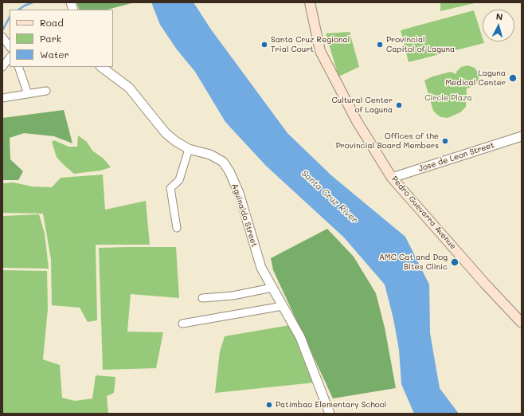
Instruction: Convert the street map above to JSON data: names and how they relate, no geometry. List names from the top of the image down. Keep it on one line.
{"streets":{"main road":["Pedro Guevarra Avenue"],"street":["Jose de Leon Street","Aguinaldo Street"]},"crossings":[["Jose de Leon Street","Pedro Guevarra Avenue"]],"water":["Santa Cruz River"],"parks":["Circle Plaza"],"places":["Santa Cruz Regional Trial Court","Provincial Capitol of Laguna","Laguna Medical Center","Cultural Center of Laguna","Offices of the Provincial Board Members","AMC Cat and Dog Bites Clinic","Patimbao Elementary School"],"legend":["Road","Park","Water"],"north":"top"}
